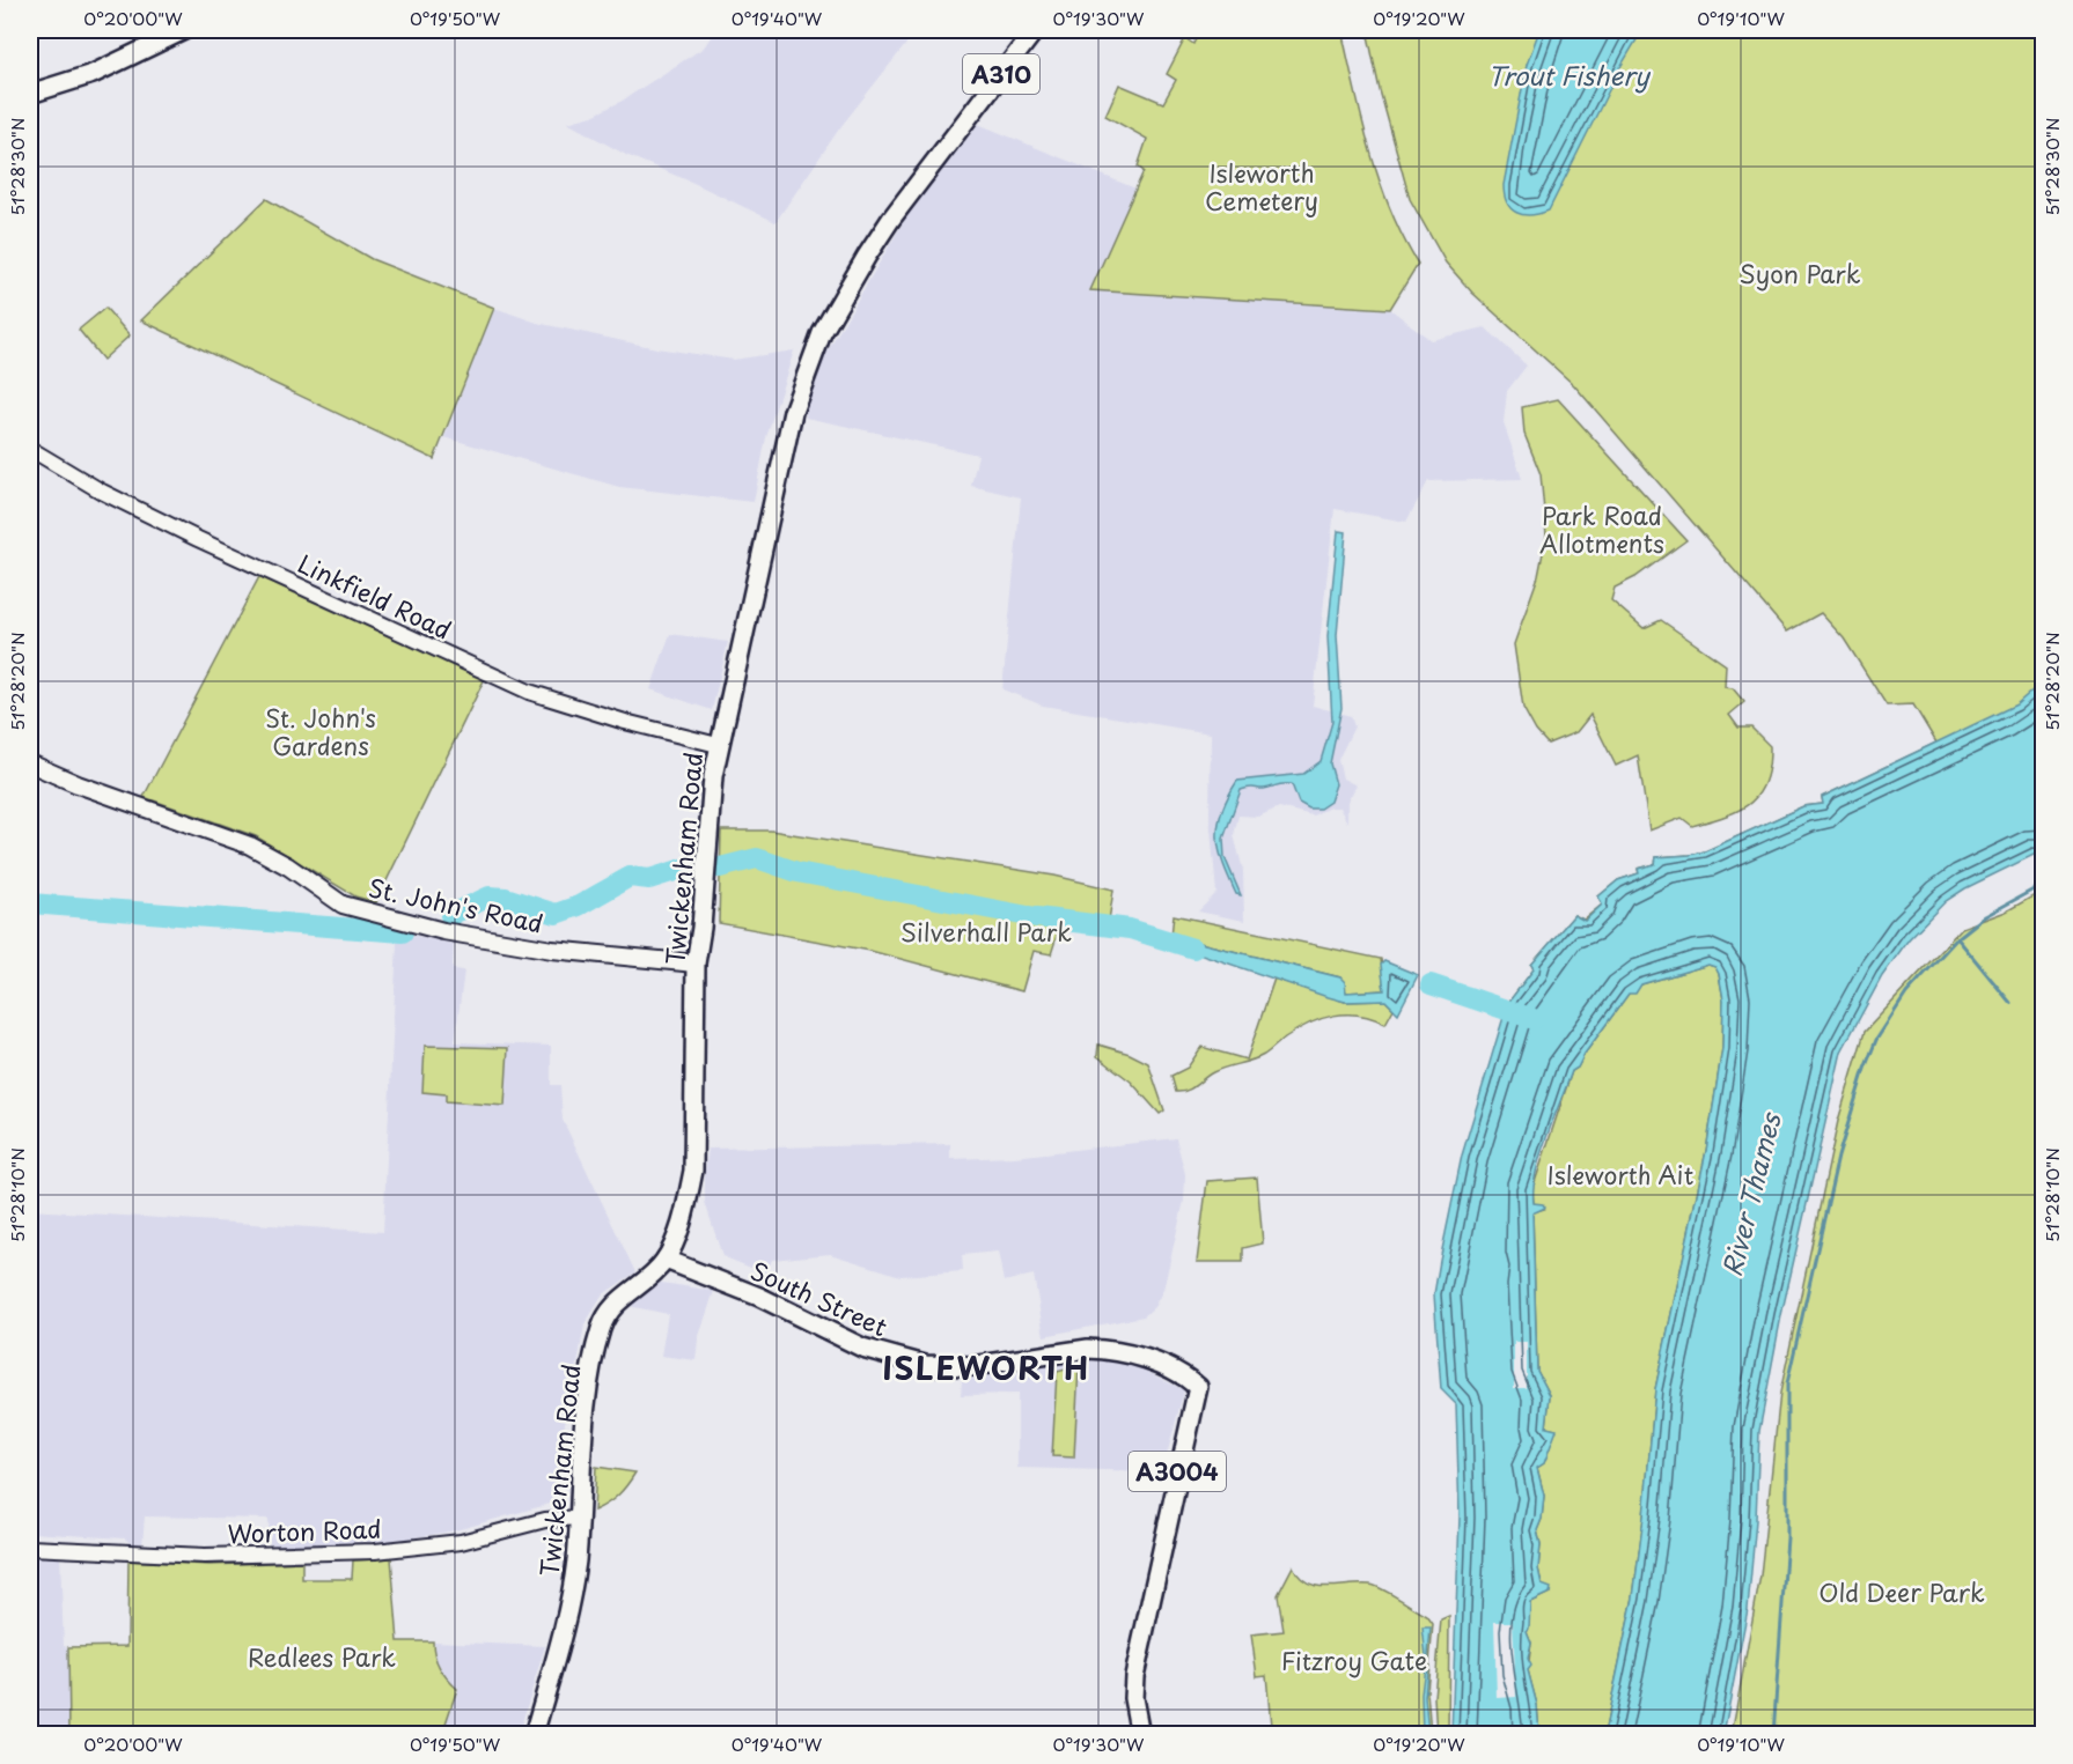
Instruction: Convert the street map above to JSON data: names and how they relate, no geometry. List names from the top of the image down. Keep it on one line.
{"streets":{"main road":["A310","Twickenham Road","St. John's Road","South Street","A3004"],"street":["Linkfield Road","Worton Road"]},"crossings":[["Linkfield Road","Twickenham Road"],["Twickenham Road","St. John's Road"],["Twickenham Road","South Street"],["Twickenham Road","Worton Road"]],"districts":["ISLEWORTH"],"water":["Trout Fishery","River Thames"],"parks":["Isleworth Cemetery","Syon Park","Park Road Allotments","St. John's Gardens","Silverhall Park","Isleworth Ait","Old Deer Park","Redlees Park","Fitzroy Gate"],"coordinates":["0°20'00\"W","0°19'50\"W","0°19'40\"W","0°19'30\"W","0°19'20\"W","0°19'10\"W","51°28'30\"N","51°28'20\"N","51°28'10\"N"]}
